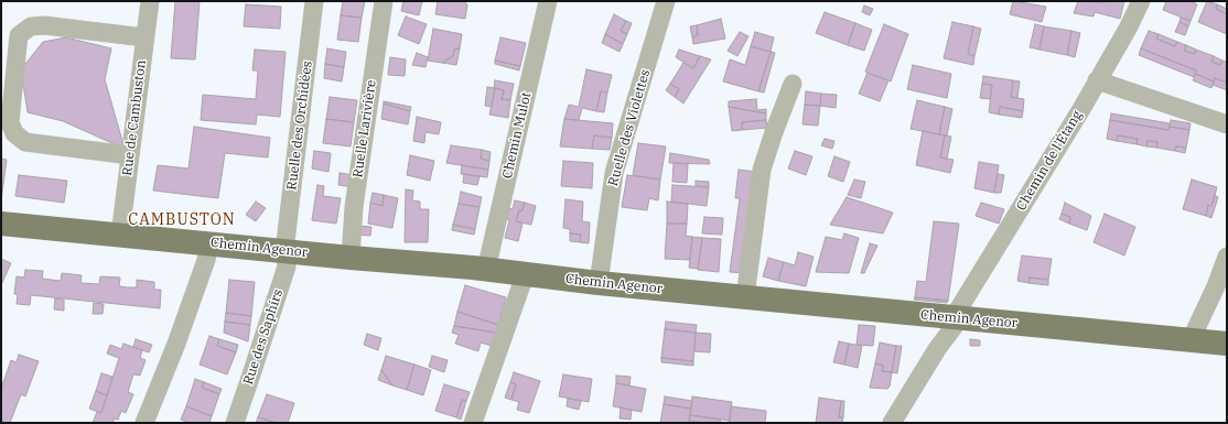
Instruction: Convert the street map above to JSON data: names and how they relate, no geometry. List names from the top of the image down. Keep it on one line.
{"streets":{"main road":["Chemin Agenor"],"street":["Rue de Cambuston","Ruelle des Orchidées","Ruelle des Violettes","Ruelle Larivière","Chemin Mulot","Chemin de l'Étang","Rue des Saphirs"]},"crossings":[["Rue de Cambuston","Chemin Agenor"],["Ruelle des Orchidées","Chemin Agenor"],["Ruelle des Orchidées","Rue des Saphirs"],["Ruelle des Violettes","Chemin Agenor"],["Ruelle Larivière","Chemin Agenor"],["Chemin Mulot","Chemin Agenor"],["Chemin de l'Étang","Chemin Agenor"],["Chemin Agenor","Rue des Saphirs"]],"districts":["CAMBUSTON"]}
